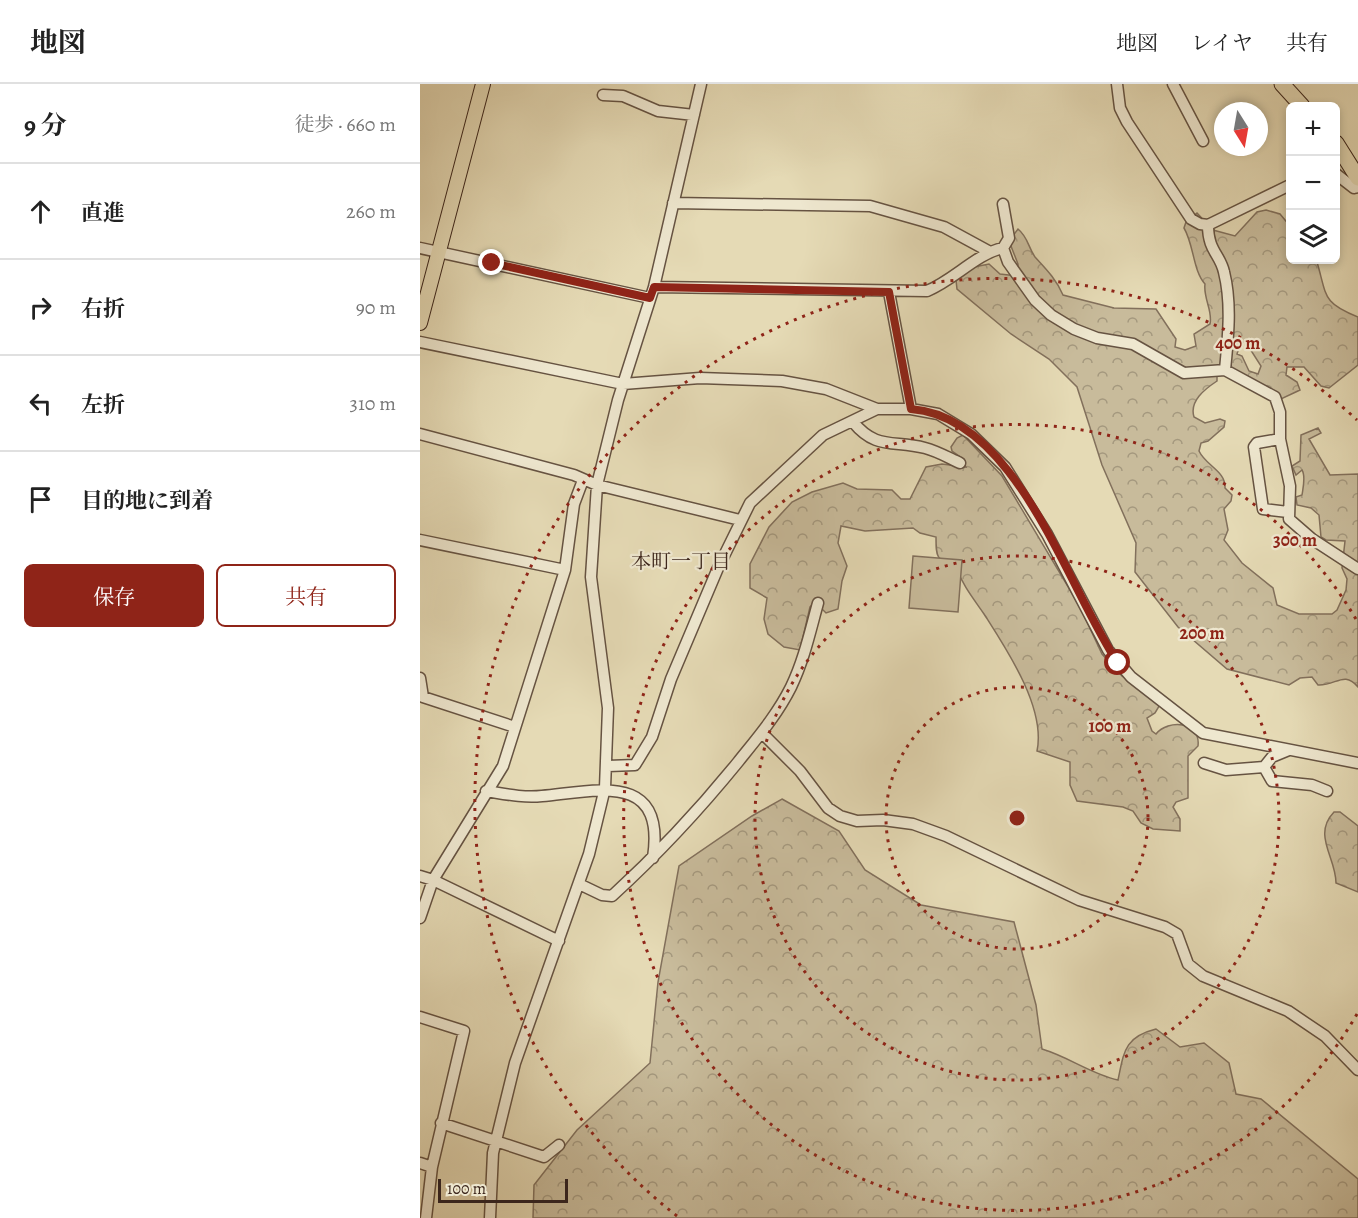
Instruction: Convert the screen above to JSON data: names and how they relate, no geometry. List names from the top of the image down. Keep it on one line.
{"districts":["本町一丁目"],"scale_bar":"100 m","north":"bottom","page":{"header":"地図","nav":["地図","レイヤ","共有"],"heading":["9 分","徒歩 · 660 m"],"map_buttons":["+","−"],"list":[["直進","260 m"],["右折","90 m"],["左折","310 m"],"目的地に到着"],"buttons":["保存","共有"],"scale":"100 m"},"rings":["400 m","300 m","200 m","100 m"]}
